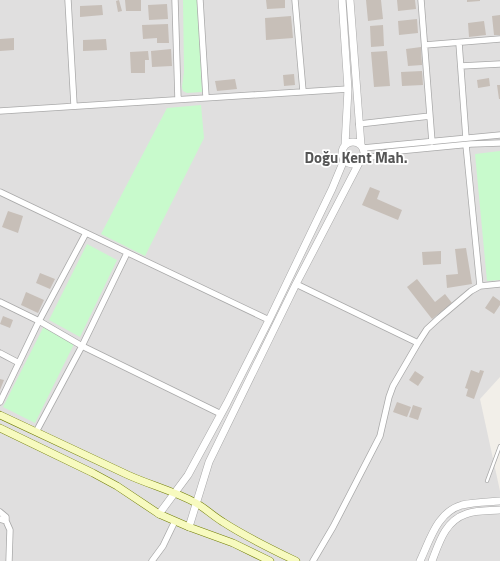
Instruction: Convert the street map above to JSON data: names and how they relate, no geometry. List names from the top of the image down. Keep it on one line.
{"districts":["Doğu Kent Mah."]}
